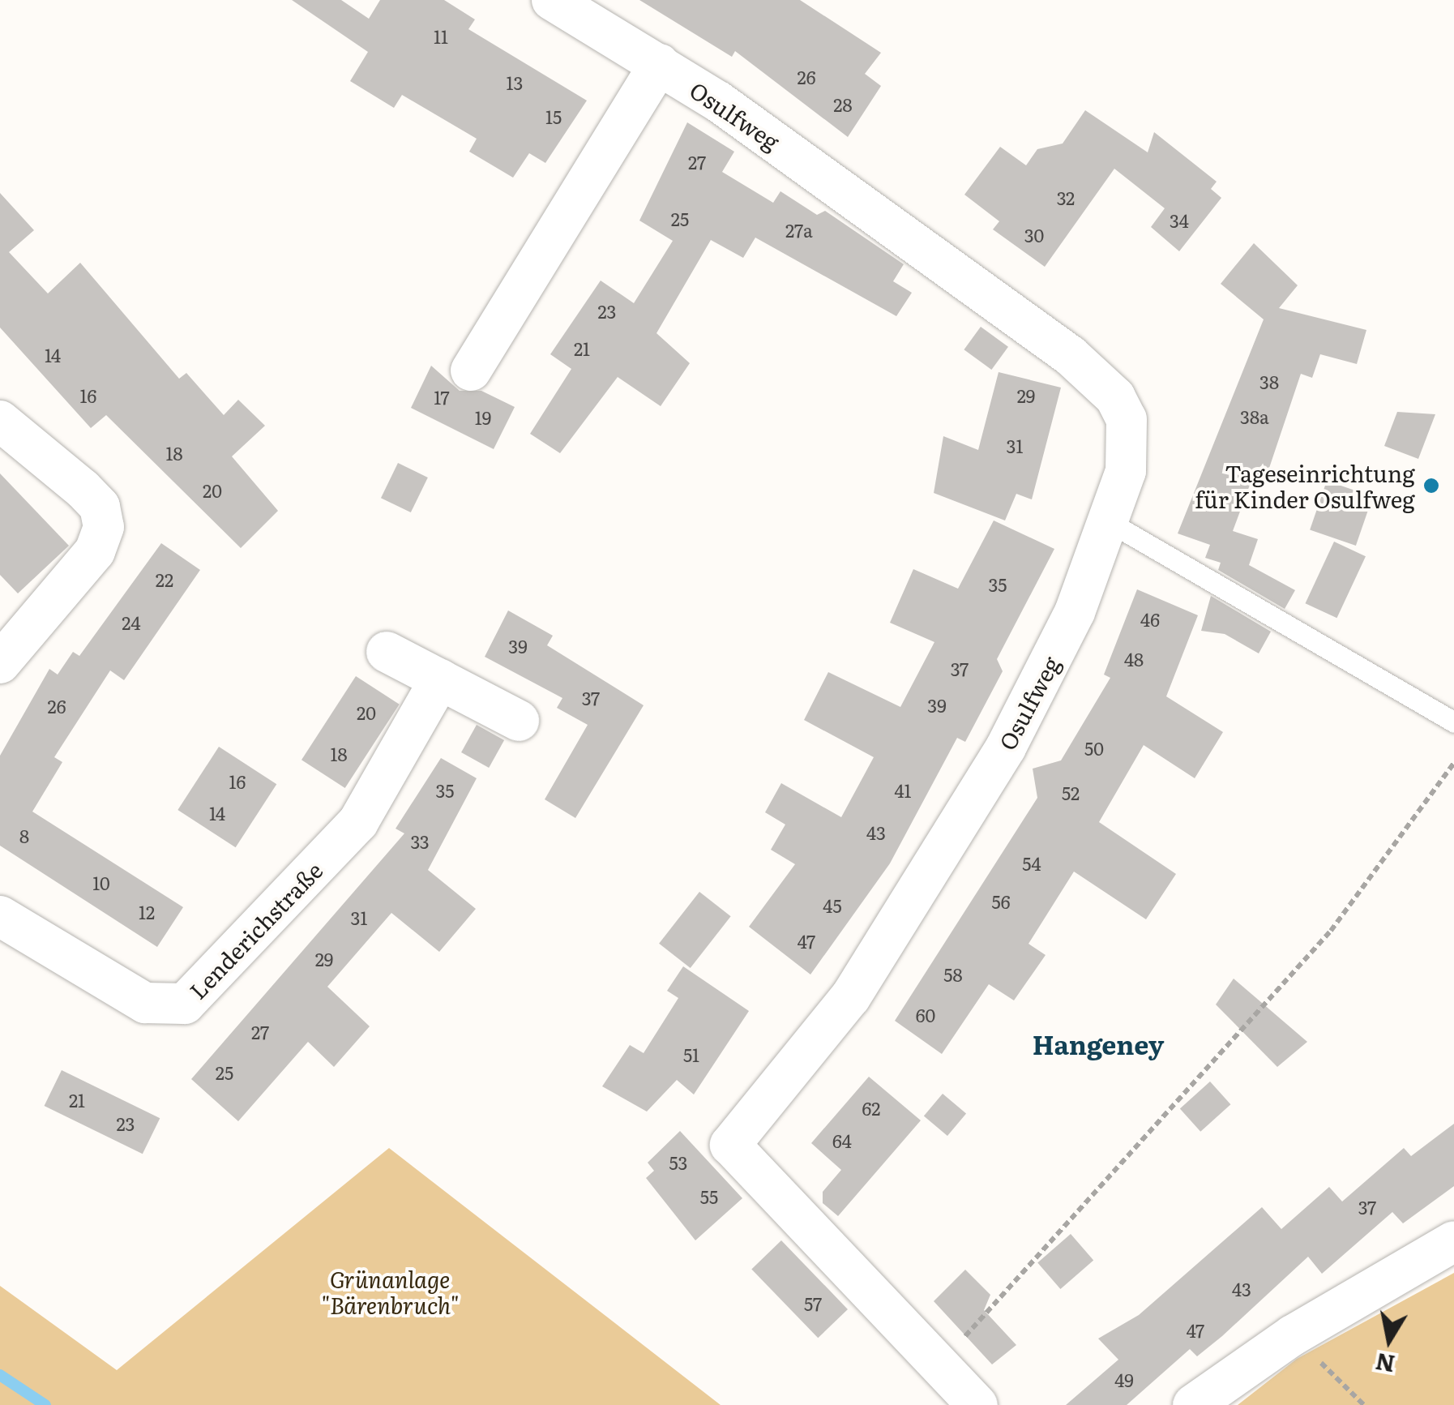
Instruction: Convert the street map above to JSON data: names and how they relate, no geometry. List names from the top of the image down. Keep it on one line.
{"streets":{"street":["Osulfweg","Lenderichstraße"]},"districts":["Hangeney"],"parks":["Grünanlage \"Bärenbruch\""],"places":["Tageseinrichtung für Kinder Osulfweg"],"house_numbers":["11","26","13","28","15","27","32","25","34","27a","30","23","21","14","38","16","29","17","38a","19","31","18","20","22","35","46","24","39","48","37","37","39","26","20","50","18","16","35","41","52","14","43","8","33","54","10","56","45","12","31","47","29","58","60","27","51","25","21","62","23","64","53","55","37","43","57","47","49"],"north":"bottom"}
